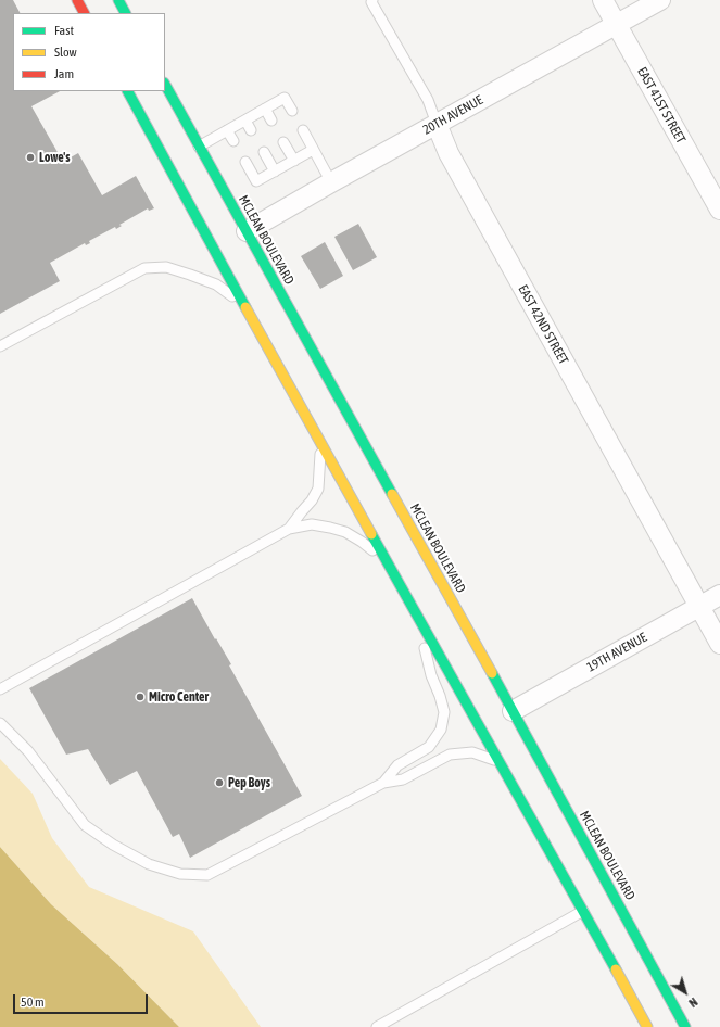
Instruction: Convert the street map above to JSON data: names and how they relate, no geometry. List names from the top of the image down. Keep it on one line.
{"streets":{"main road":["MCLEAN BOULEVARD"],"street":["EAST 41ST STREET","20TH AVENUE","EAST 42ND STREET","19TH AVENUE"]},"crossings":[["EAST 41ST STREET","20TH AVENUE"],["20TH AVENUE","MCLEAN BOULEVARD"],["20TH AVENUE","EAST 42ND STREET"],["MCLEAN BOULEVARD","19TH AVENUE"],["EAST 42ND STREET","19TH AVENUE"]],"places":["Lowe's","Micro Center","Pep Boys"],"legend":["Fast","Slow","Jam"],"scale_bar":"50 m","north":"bottom right"}
